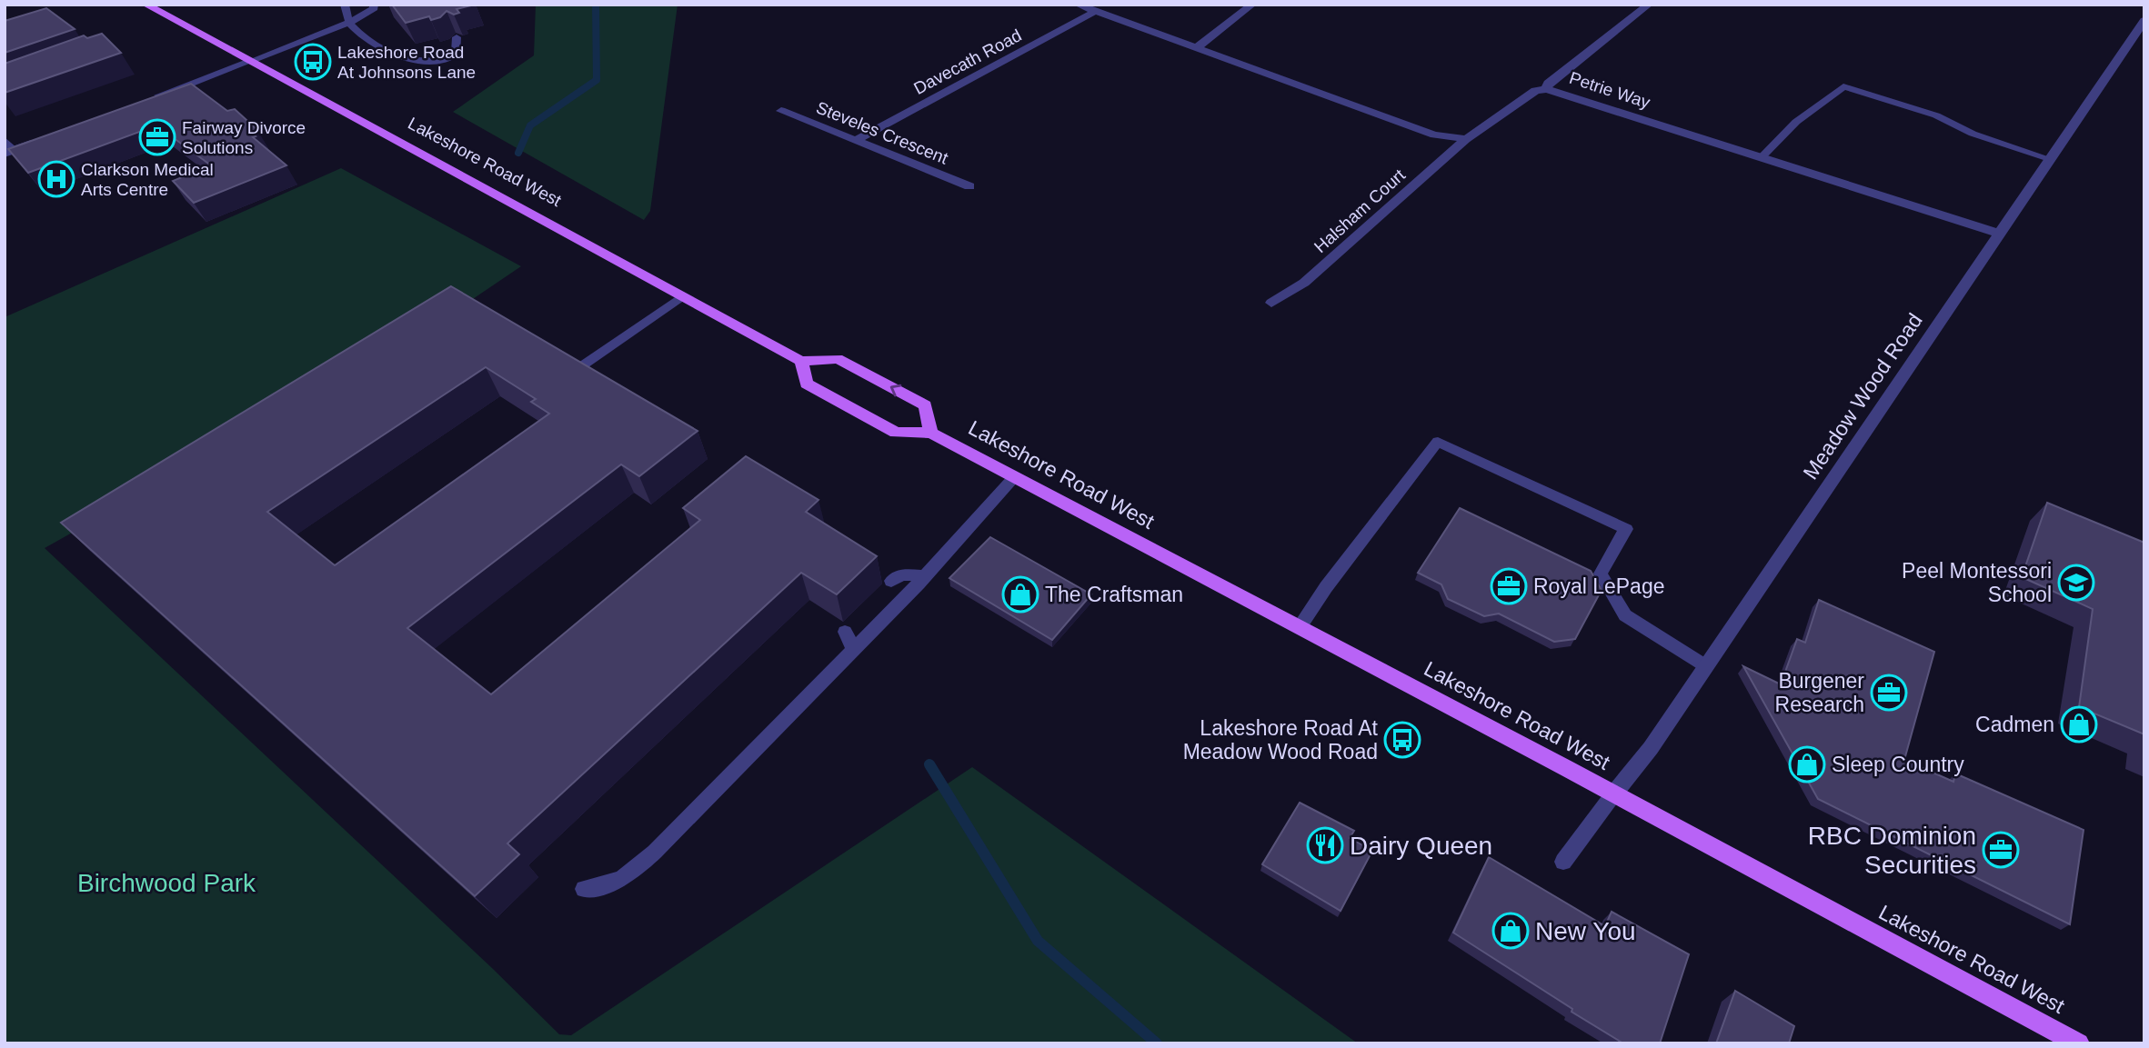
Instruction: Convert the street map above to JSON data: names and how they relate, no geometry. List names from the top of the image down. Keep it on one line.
{"streets":{"main road":["Lakeshore Road West"],"street":["Davecath Road","Petrie Way","Steveles Crescent","Halsham Court","Meadow Wood Road"]},"crossings":[["Davecath Road","Steveles Crescent"],["Petrie Way","Halsham Court"],["Petrie Way","Meadow Wood Road"],["Lakeshore Road West","Meadow Wood Road"]],"parks":["Birchwood Park"],"places":{"bus stop":["Lakeshore Road At Johnsons Lane","Lakeshore Road At Meadow Wood Road"],"office":["Fairway Divorce Solutions","Royal LePage","Burgener Research","RBC Dominion Securities"],"hospital":["Clarkson Medical Arts Centre"],"school or university":["Peel Montessori School"],"shop":["The Craftsman","Cadmen","Sleep Country","New You"],"restaurant":["Dairy Queen"]}}
